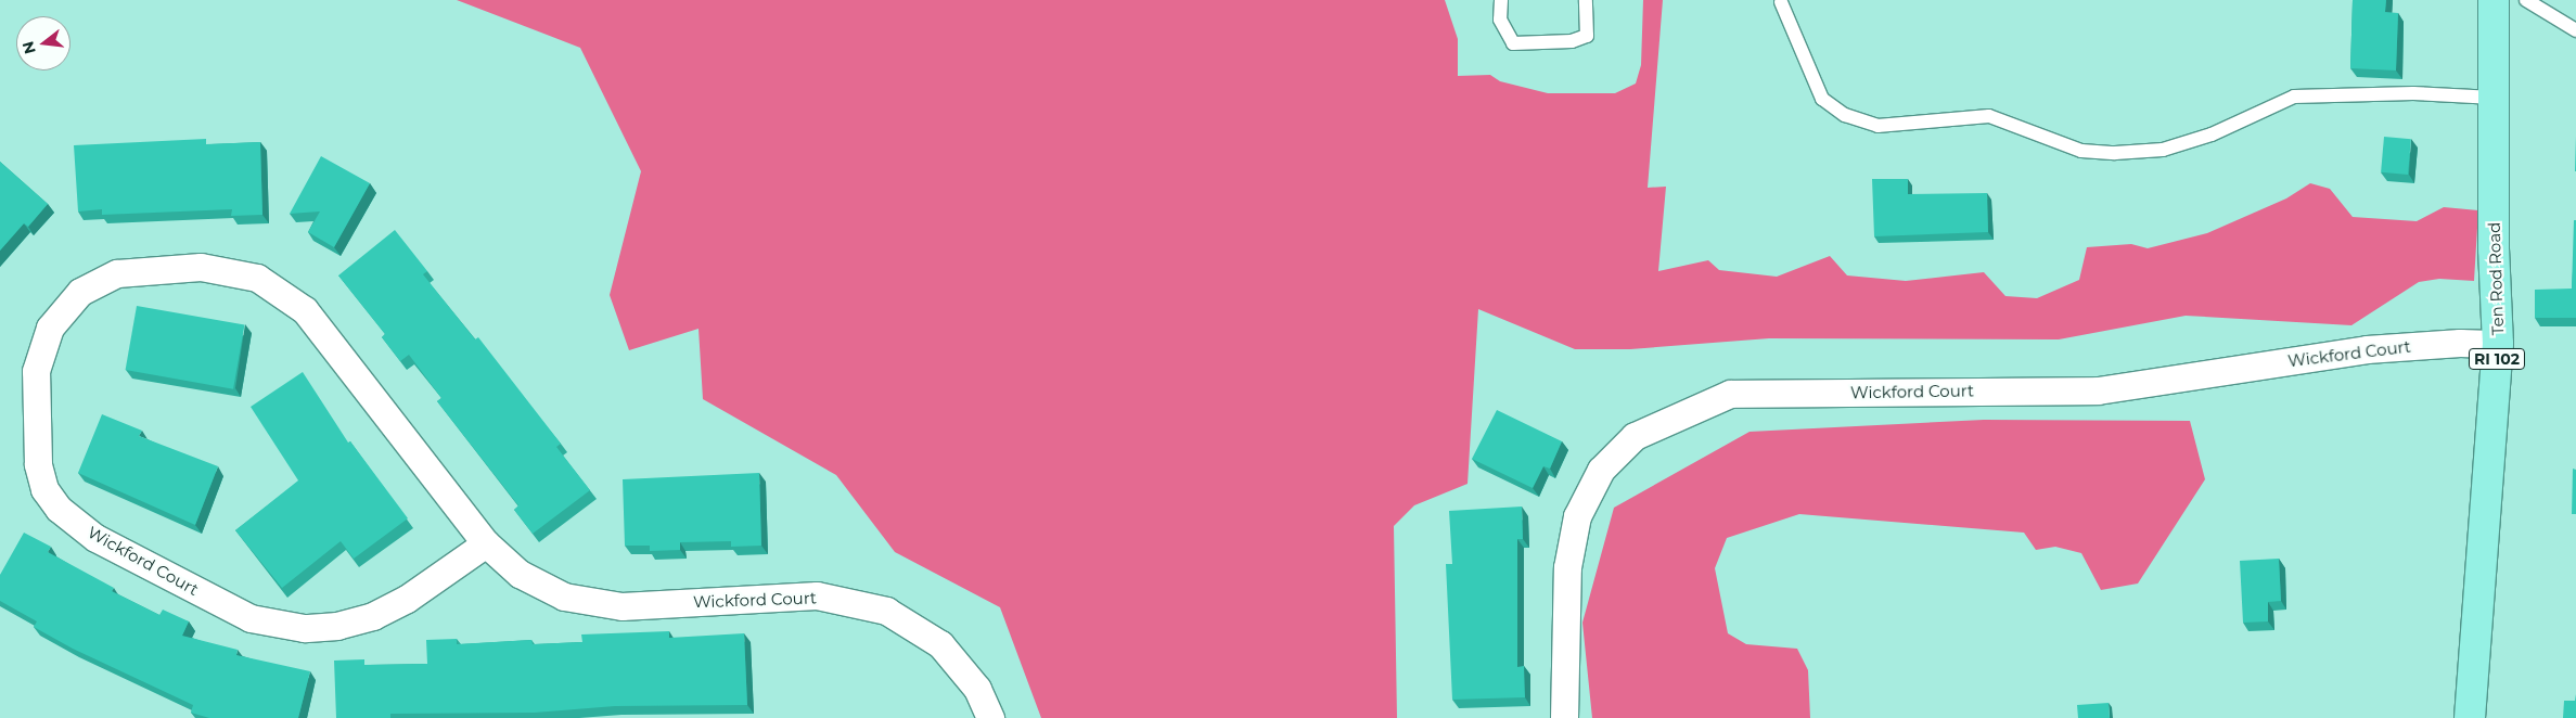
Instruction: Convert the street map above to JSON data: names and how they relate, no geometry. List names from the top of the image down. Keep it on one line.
{"streets":{"main road":["Ten Rod Road","RI 102"],"street":["Wickford Court"]},"crossings":[["Ten Rod Road","Wickford Court"]],"north":"left"}
